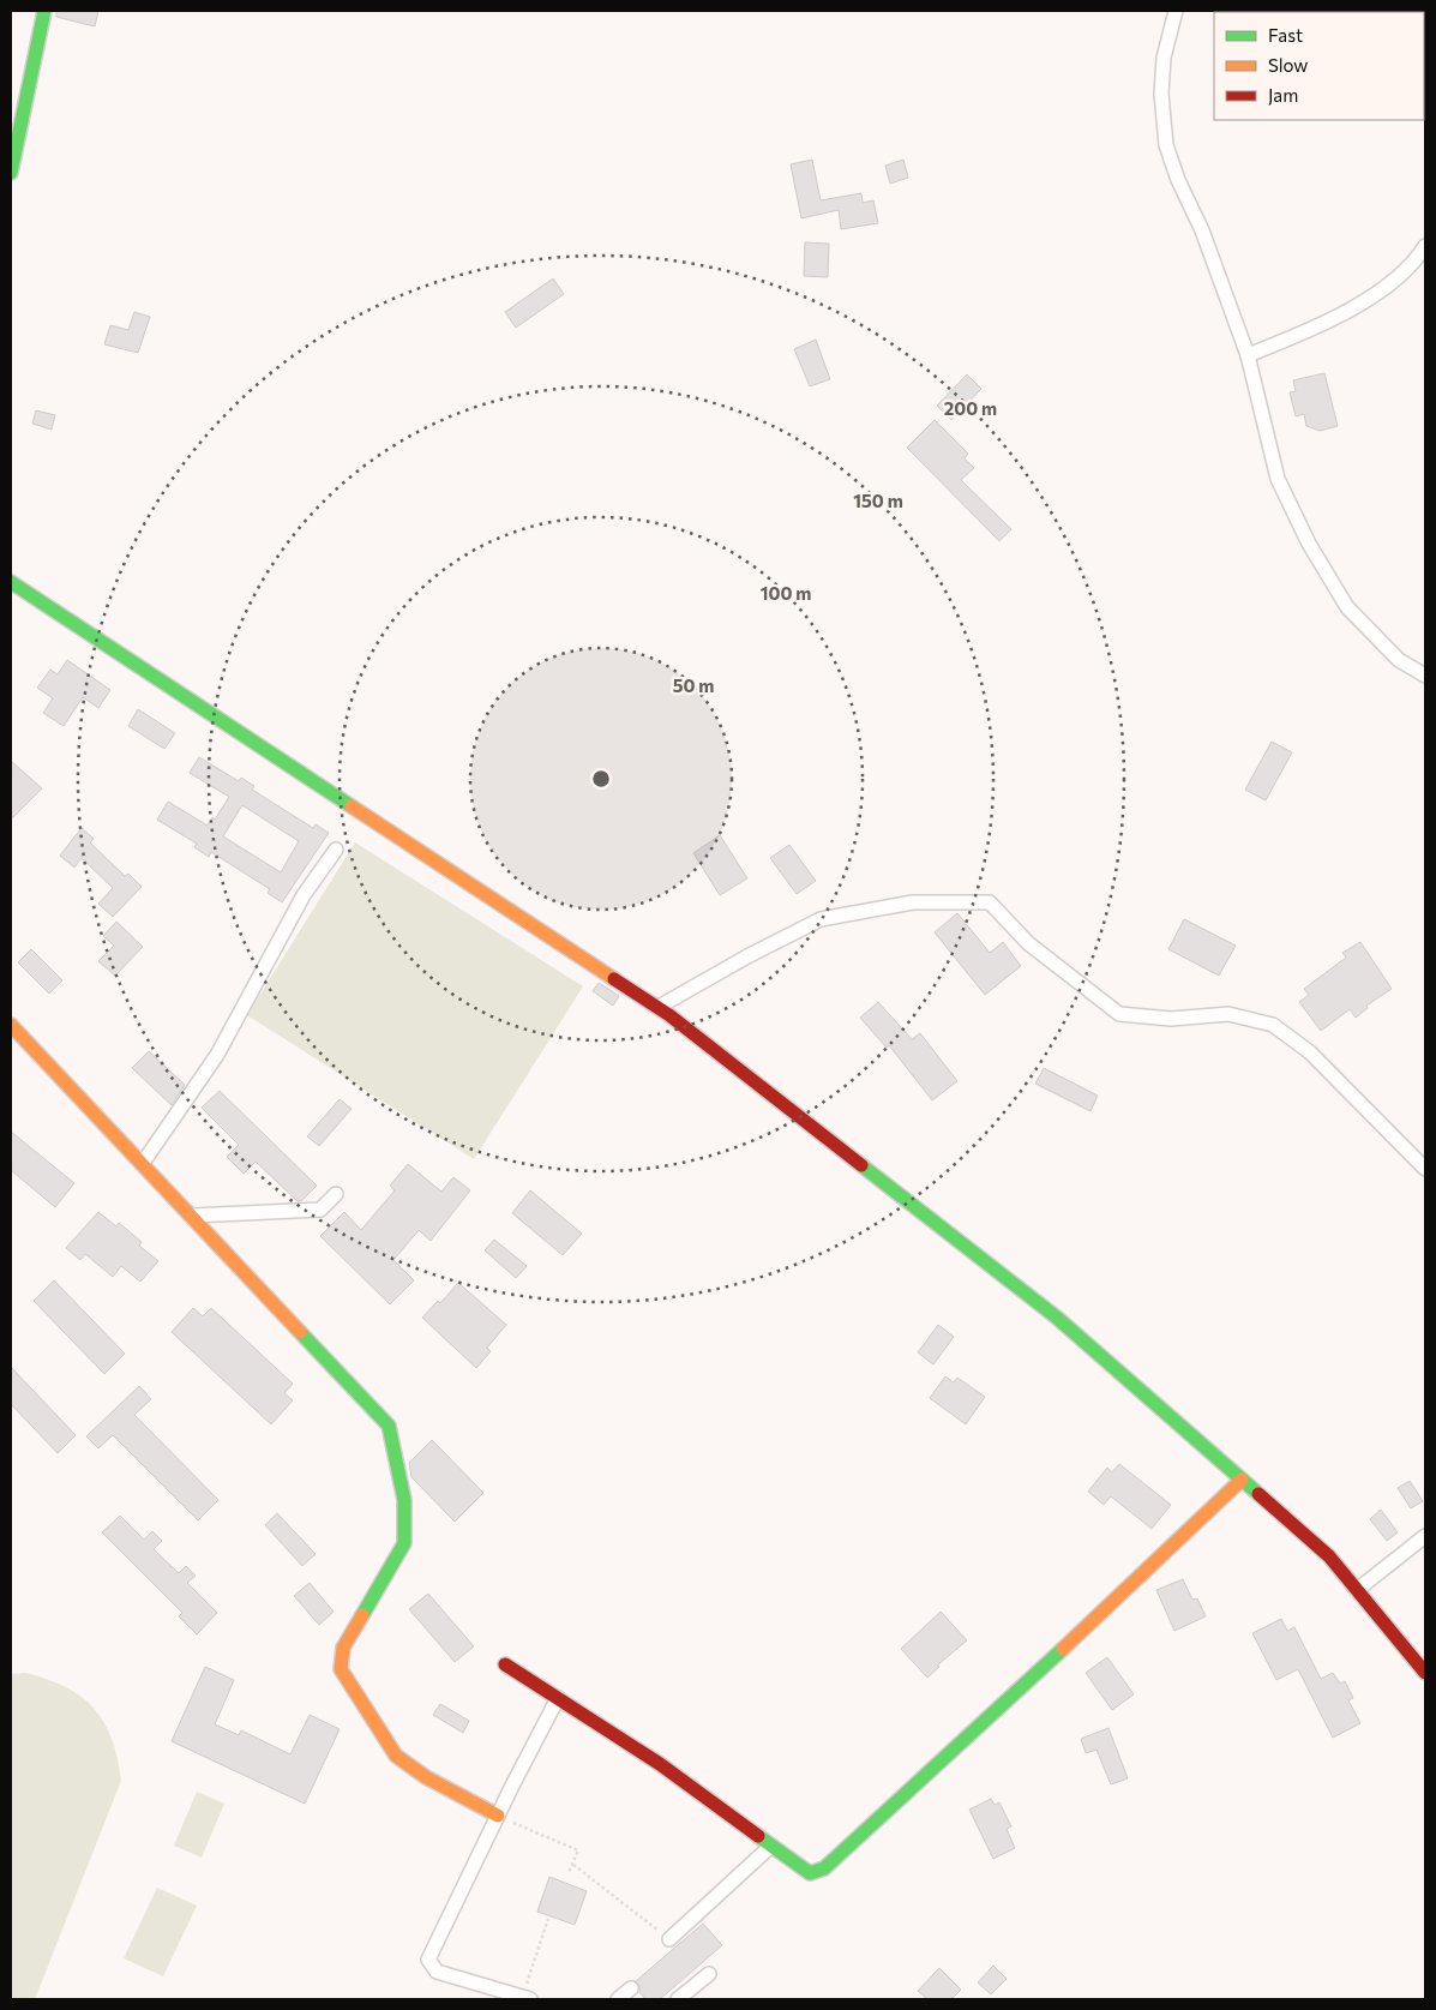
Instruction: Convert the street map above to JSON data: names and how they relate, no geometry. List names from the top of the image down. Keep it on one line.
{"legend":["Fast","Slow","Jam"],"rings":["200 m","150 m","100 m","50 m"]}
